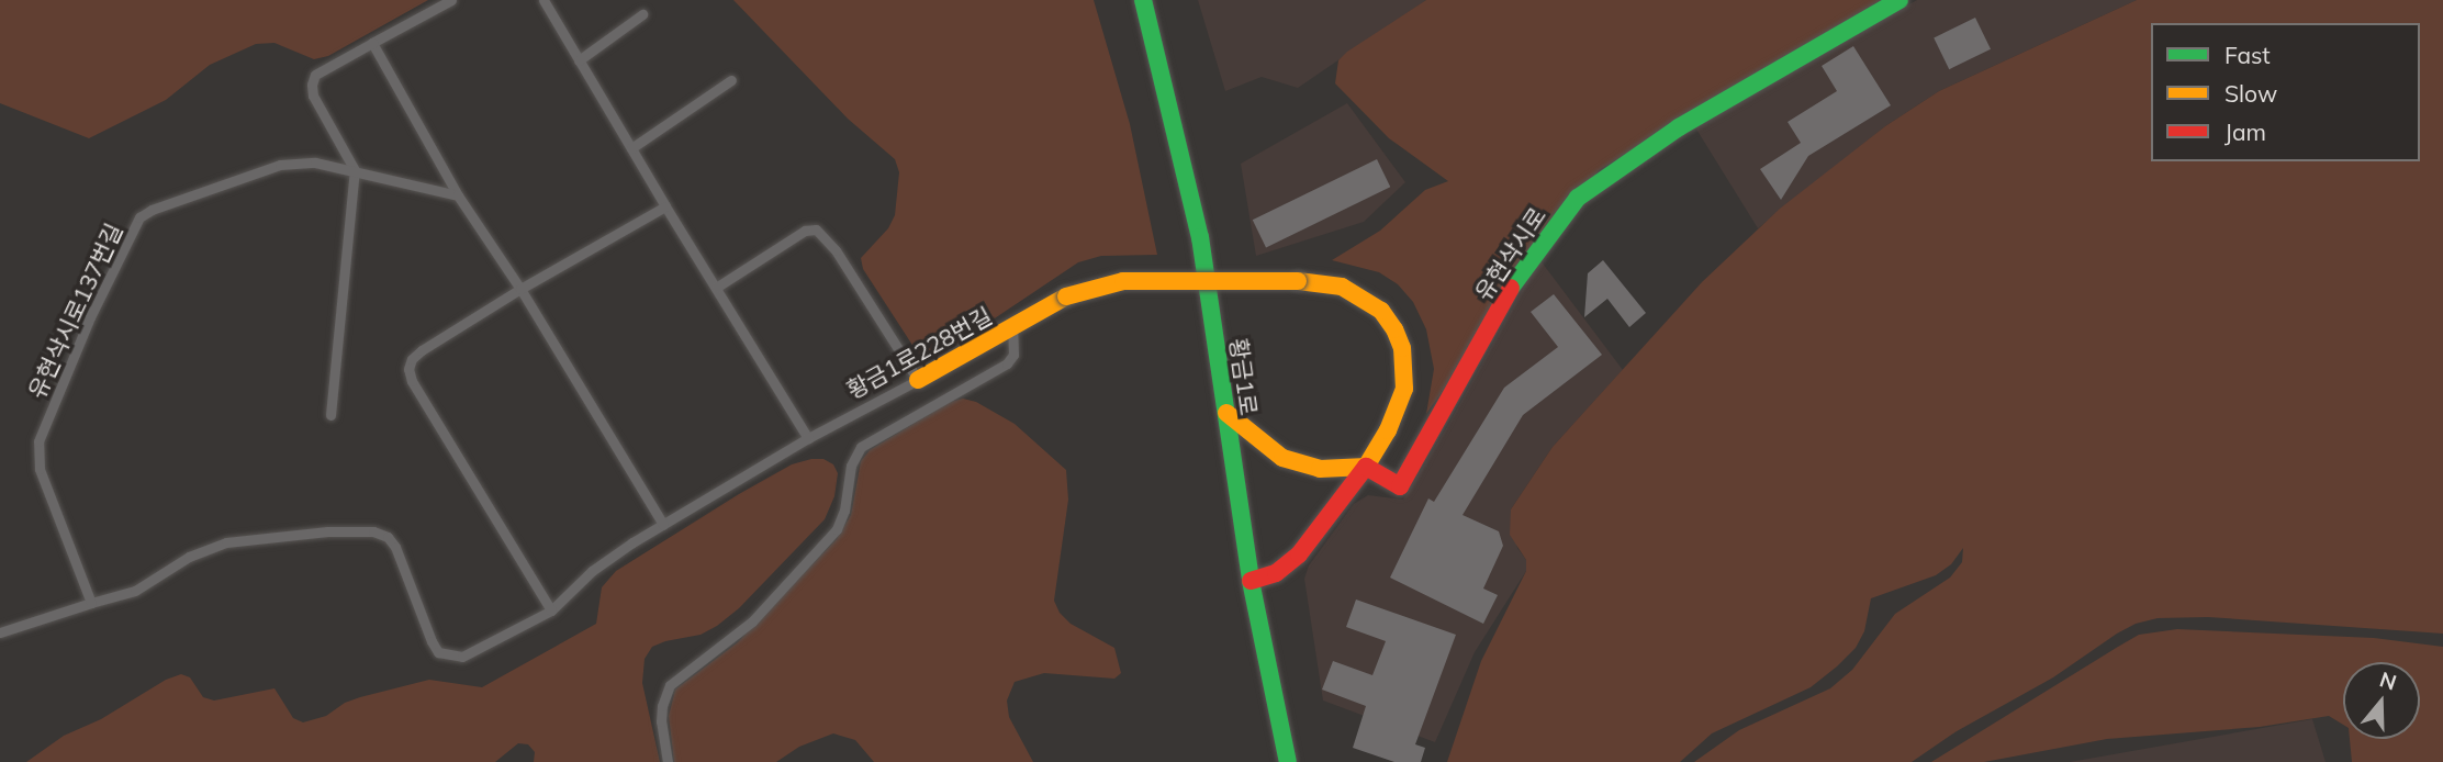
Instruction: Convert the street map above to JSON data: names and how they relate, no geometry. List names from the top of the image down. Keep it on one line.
{"streets":{"street":["유현삭시로","황금1로228번길","황금1로"],"lane":["유현삭시로137번길"]},"crossings":[["유현삭시로","황금1로228번길"],["유현삭시로137번길","황금1로228번길"]],"legend":["Fast","Slow","Jam"],"north":"top"}
